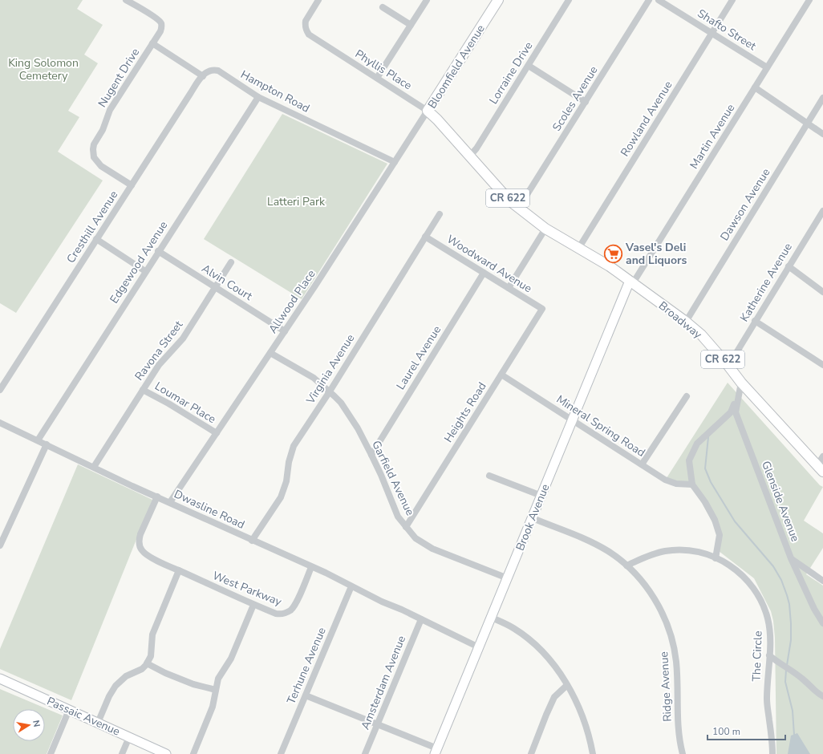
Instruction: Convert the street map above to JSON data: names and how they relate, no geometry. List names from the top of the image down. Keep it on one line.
{"streets":{"main road":["Bloomfield Avenue","CR 622","Broadway","Brook Avenue","Passaic Avenue"],"street":["Shafto Street","Phyllis Place","Lorraine Drive","Nugent Drive","Hampton Road","Scoles Avenue","Rowland Avenue","Martin Avenue","Dawson Avenue","Cresthill Avenue","Edgewood Avenue","Woodward Avenue","Alvin Court","Katherine Avenue","Allwood Place","Ravona Street","Laurel Avenue","Virginia Avenue","Loumar Place","Heights Road","Mineral Spring Road","Garfield Avenue","Glenside Avenue","Dwasline Road","West Parkway","The Circle","Terhune Avenue","Amsterdam Avenue","Ridge Avenue"]},"crossings":[["Shafto Street","Rowland Avenue"],["Shafto Street","Martin Avenue"],["Bloomfield Avenue","Phyllis Place"],["Bloomfield Avenue","Lorraine Drive"],["Bloomfield Avenue","Scoles Avenue"],["Bloomfield Avenue","Rowland Avenue"],["Bloomfield Avenue","Allwood Place"],["Bloomfield Avenue","Broadway"],["Phyllis Place","Allwood Place"],["Nugent Drive","Cresthill Avenue"],["Hampton Road","Cresthill Avenue"],["Hampton Road","Edgewood Avenue"],["Hampton Road","Allwood Place"],["Martin Avenue","Broadway"],["Martin Avenue","Brook Avenue"],["Dawson Avenue","Broadway"],["Edgewood Avenue","Alvin Court"],["Edgewood Avenue","Dwasline Road"],["Woodward Avenue","Laurel Avenue"],["Woodward Avenue","Virginia Avenue"],["Woodward Avenue","Heights Road"],["Alvin Court","Allwood Place"],["Alvin Court","Ravona Street"],["Katherine Avenue","Broadway"],["Allwood Place","Loumar Place"],["Allwood Place","Garfield Avenue"],["Allwood Place","Dwasline Road"],["Broadway","Glenside Avenue"],["Broadway","Brook Avenue"],["Ravona Street","Loumar Place"],["Ravona Street","Dwasline Road"],["Laurel Avenue","Garfield Avenue"],["Virginia Avenue","Garfield Avenue"],["Virginia Avenue","Dwasline Road"],["Heights Road","Mineral Spring Road"],["Heights Road","Garfield Avenue"],["Mineral Spring Road","Brook Avenue"],["Garfield Avenue","Brook Avenue"],["Dwasline Road","Brook Avenue"],["Dwasline Road","West Parkway"],["Dwasline Road","Terhune Avenue"],["Dwasline Road","Amsterdam Avenue"],["Brook Avenue","Ridge Avenue"],["The Circle","Ridge Avenue"]],"parks":["King Solomon Cemetery","Latteri Park"],"places":{"supermarket":["Vasel's Deli and Liquors"]},"scale_bar":"100 m","north":"right"}
